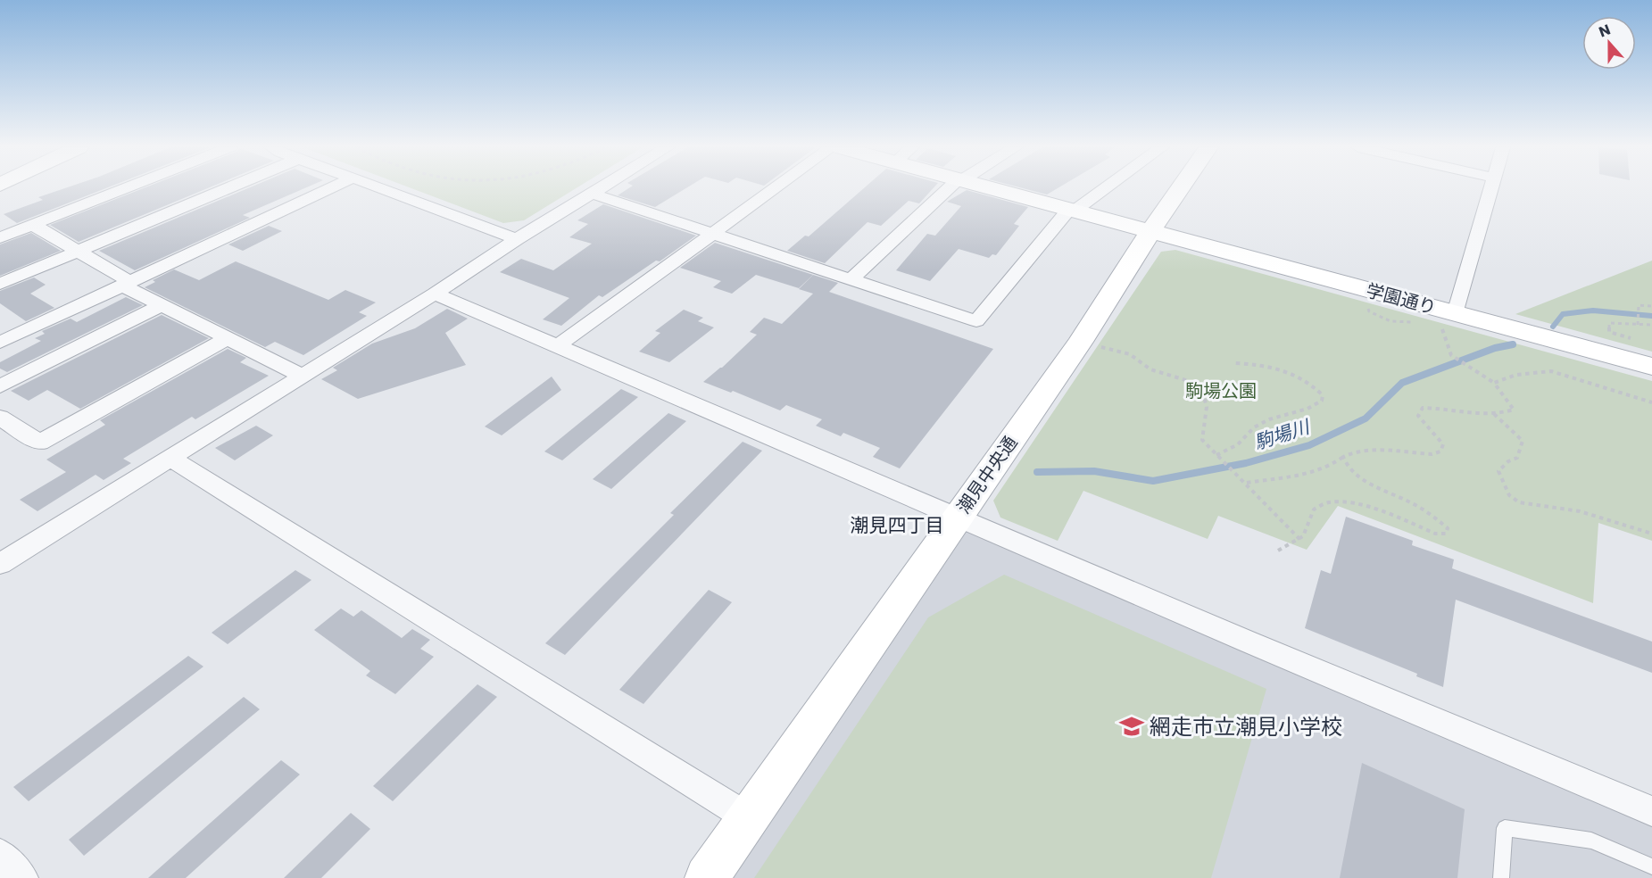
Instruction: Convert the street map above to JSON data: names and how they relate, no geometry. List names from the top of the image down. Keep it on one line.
{"streets":{"street":["学園通り","潮見中央通"]},"crossings":[["学園通り","潮見中央通"]],"districts":["潮見四丁目"],"water":["駒場川"],"parks":["駒場公園"],"places":{"school or university":["網走市立潮見小学校"]},"north":"top"}
